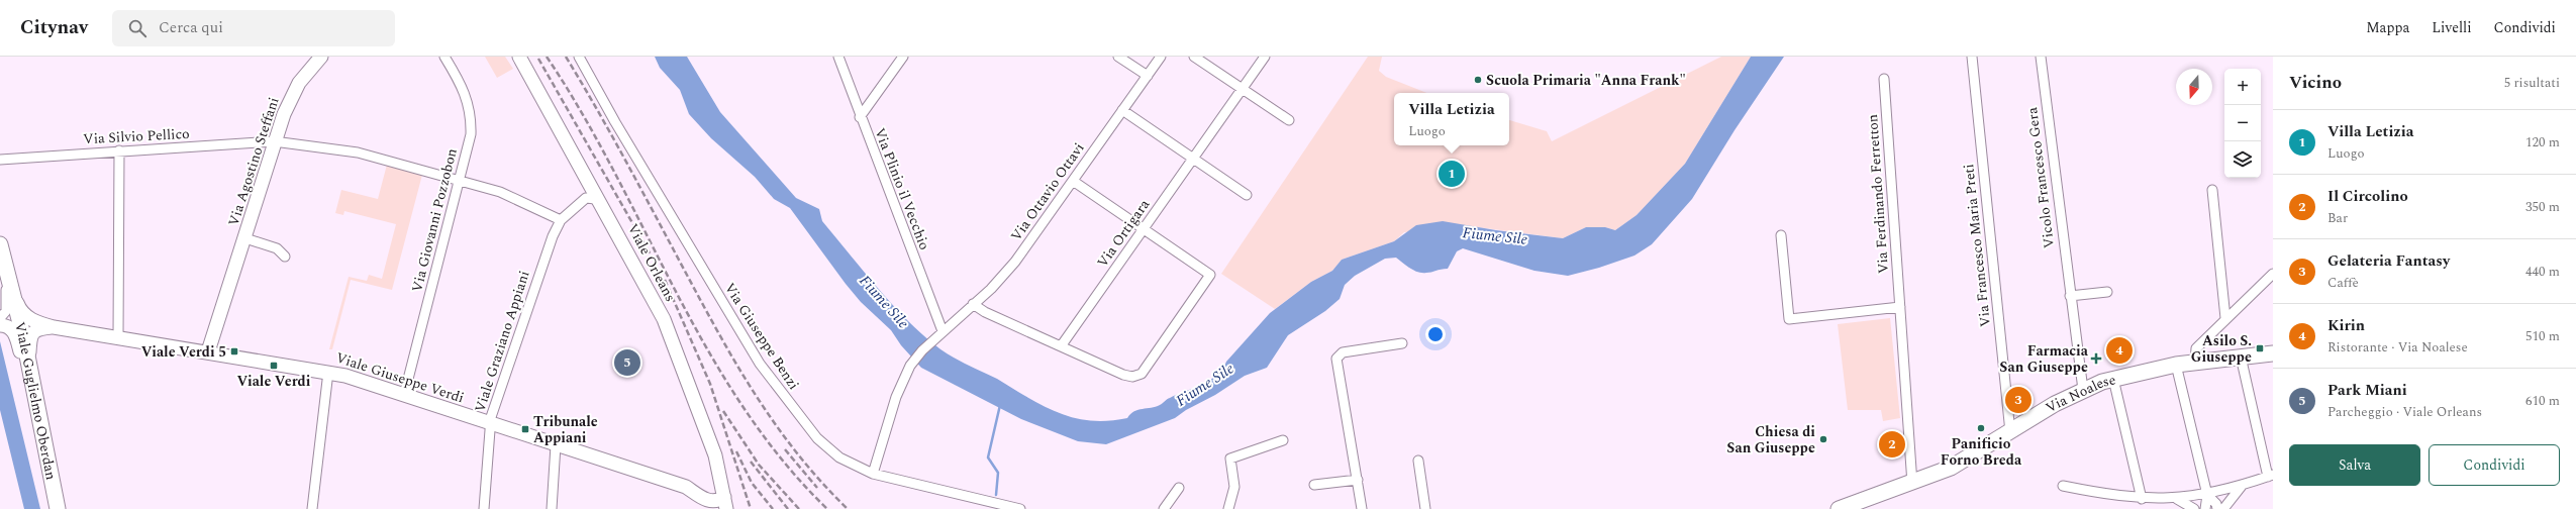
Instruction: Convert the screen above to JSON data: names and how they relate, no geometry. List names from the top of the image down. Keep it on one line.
{"streets":{"main road":["Via Noalese","Viale Guglielmo Oberdan"],"street":["Via Silvio Pellico","Via Agostino Steffani","Vicolo Francesco Gera","Via Plinio il Vecchio","Via Ottavio Ottavi","Via Ferdinando Ferretton","Via Giovanni Pozzobon","Via Ortigara","Via Francesco Maria Preti","Viale Orleans","Via Giuseppe Benzi","Viale Graziano Appiani","Viale Giuseppe Verdi"]},"crossings":[["Via Silvio Pellico","Via Agostino Steffani"],["Via Silvio Pellico","Via Giovanni Pozzobon"],["Via Silvio Pellico","Viale Graziano Appiani"],["Via Agostino Steffani","Viale Giuseppe Verdi"],["Vicolo Francesco Gera","Via Noalese"],["Via Plinio il Vecchio","Via Ottavio Ottavi"],["Via Ottavio Ottavi","Via Giuseppe Benzi"],["Via Ferdinando Ferretton","Via Noalese"],["Via Giovanni Pozzobon","Viale Giuseppe Verdi"],["Via Francesco Maria Preti","Via Noalese"],["Viale Orleans","Viale Giuseppe Verdi"],["Viale Graziano Appiani","Viale Giuseppe Verdi"],["Viale Giuseppe Verdi","Viale Guglielmo Oberdan"]],"water":["Fiume Sile"],"places":{"other":["Scuola Primaria \"Anna Frank\"","Panificio Forno Breda","Chiesa di San Giuseppe"],"transit":["Asilo S. Giuseppe","Viale Verdi 5","Viale Verdi","Tribunale Appiani"],"health":["Farmacia San Giuseppe"]},"north":"bottom","page":{"header":"Citynav","search":"Cerca qui","nav":["Mappa","Livelli","Condividi"],"heading":["Vicino","5 risultati"],"map_buttons":["+","−"],"popup":["Villa Letizia","Luogo"],"list":[{"mark":"1","name":"Villa Letizia","note":"Luogo","value":"120 m"},{"mark":"2","name":"Il Circolino","note":"Bar","value":"350 m"},{"mark":"3","name":"Gelateria Fantasy","note":"Caffè","value":"440 m"},{"mark":"4","name":"Kirin","note":"Ristorante · Via Noalese","value":"510 m"},{"mark":"5","name":"Park Miani","note":"Parcheggio · Viale Orleans","value":"610 m"}],"pins":["1","4","5","3","2"],"buttons":["Salva","Condividi"]}}
